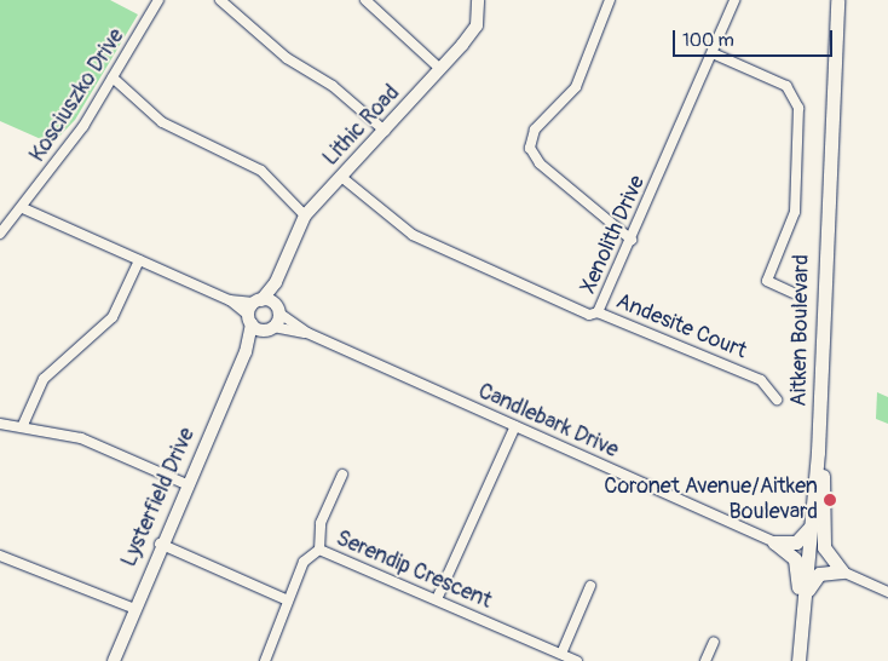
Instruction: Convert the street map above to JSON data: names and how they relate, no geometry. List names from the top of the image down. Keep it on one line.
{"streets":{"main road":["Aitken Boulevard"],"street":["Kosciuszko Drive","Lithic Road","Xenolith Drive","Andesite Court","Candlebark Drive","Lysterfield Drive","Serendip Crescent"]},"crossings":[["Lithic Road","Xenolith Drive"],["Lithic Road","Candlebark Drive"],["Lithic Road","Lysterfield Drive"],["Xenolith Drive","Andesite Court"],["Candlebark Drive","Lysterfield Drive"]],"places":["Coronet Avenue/Aitken Boulevard"],"scale_bar":"100 m"}
